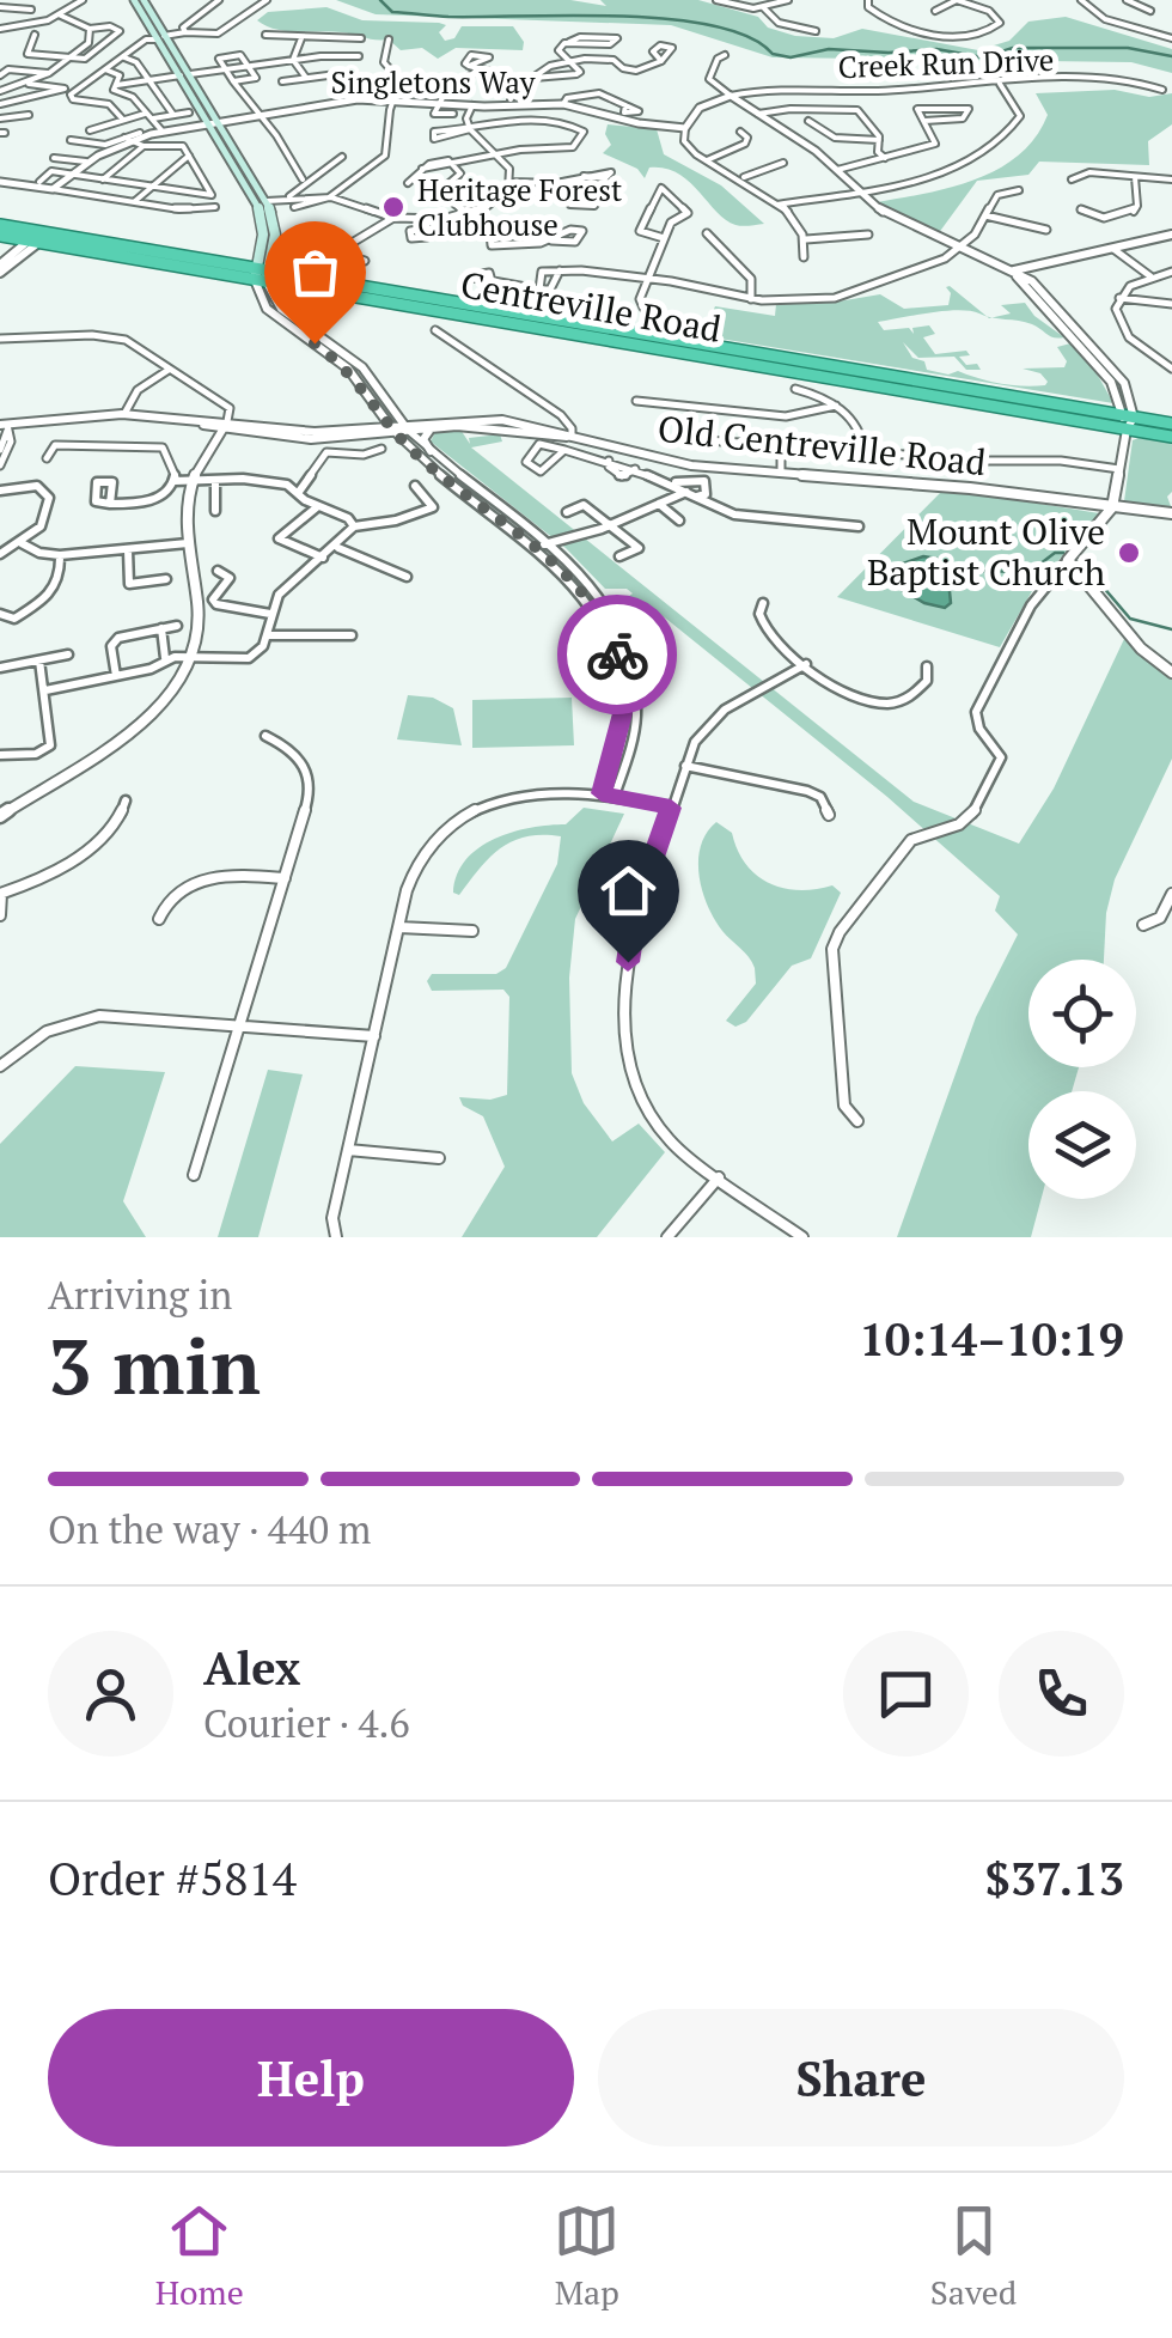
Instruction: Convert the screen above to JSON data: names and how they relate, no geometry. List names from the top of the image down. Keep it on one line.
{"streets":{"highway":["Centreville Road"],"street":["Creek Run Drive","Singletons Way","Old Centreville Road"]},"places":["Heritage Forest Clubhouse","Mount Olive Baptist Church"],"page":{"heading":["3 min","Arriving in","10:14–10:19"],"panel":["Alex","Courier · 4.6","Order #5814","$37.13"],"bar":"On the way · 440 m","buttons":["Help","Share"],"tabs":["Home","Map","Saved"]}}
